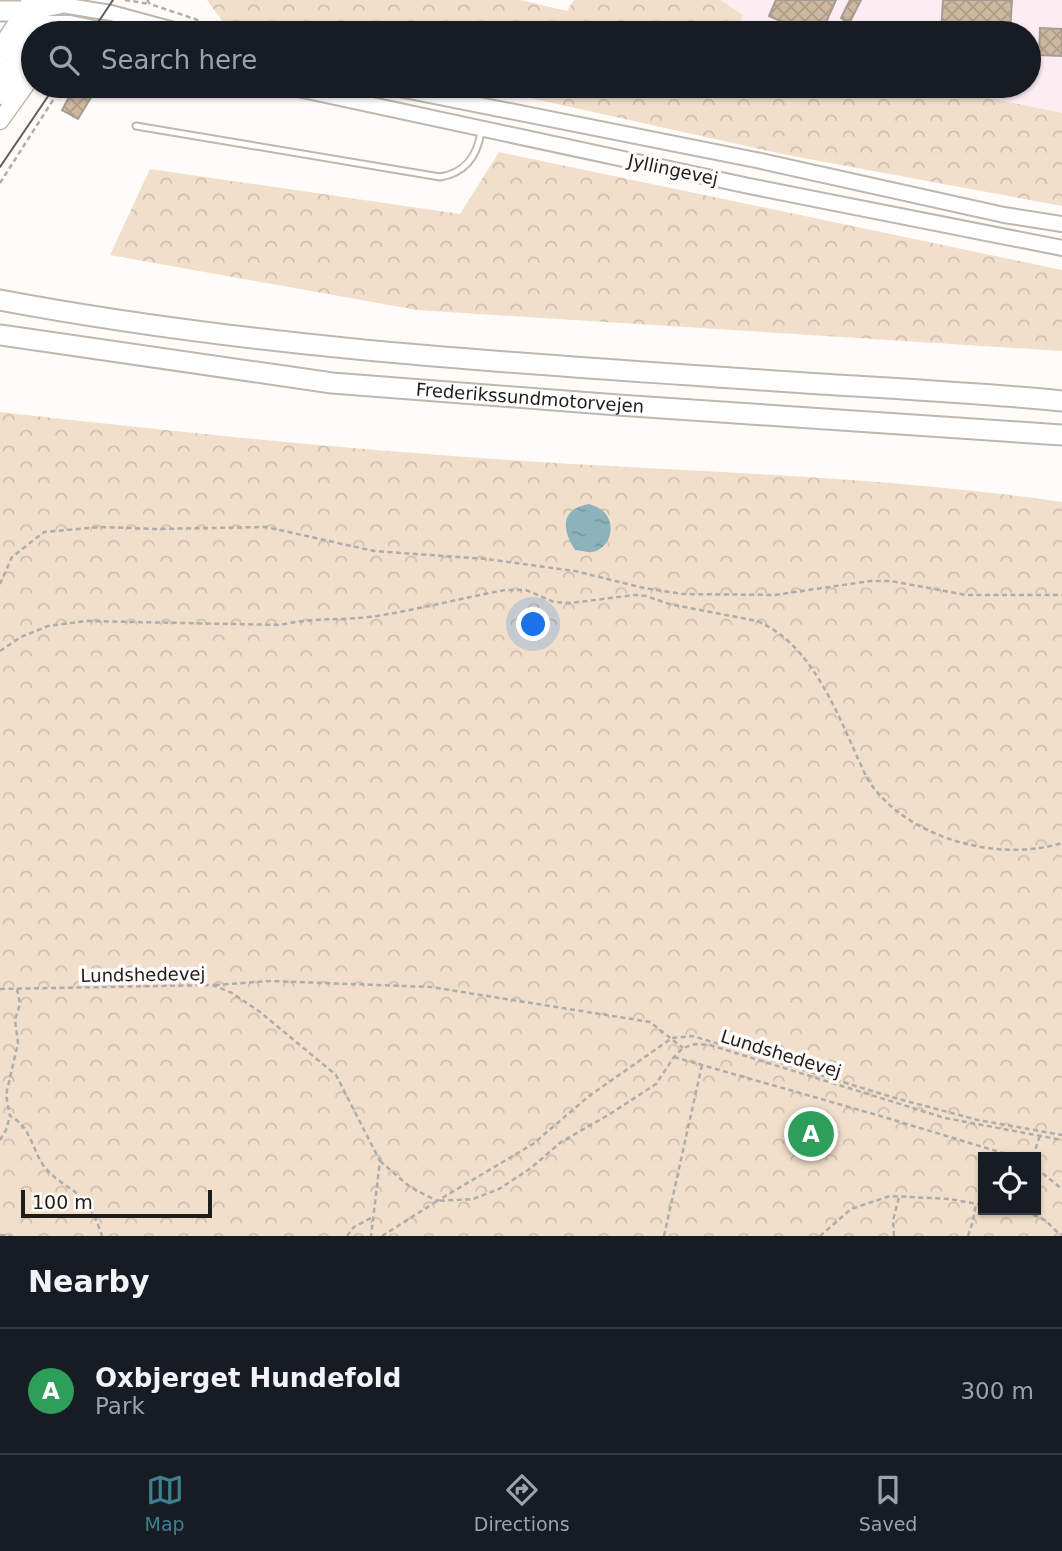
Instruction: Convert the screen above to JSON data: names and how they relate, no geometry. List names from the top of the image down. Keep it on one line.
{"streets":{"highway":["Frederikssundmotorvejen"],"street":["Jyllingevej"],"path":["Lundshedevej"]},"scale_bar":"100 m","page":{"search":"Search here","pins":"A","scale":"100 m","heading":"Nearby","list":[{"mark":"A","name":"Oxbjerget Hundefold","note":"Park","value":"300 m"}],"nav":["Map","Directions","Saved"]}}
